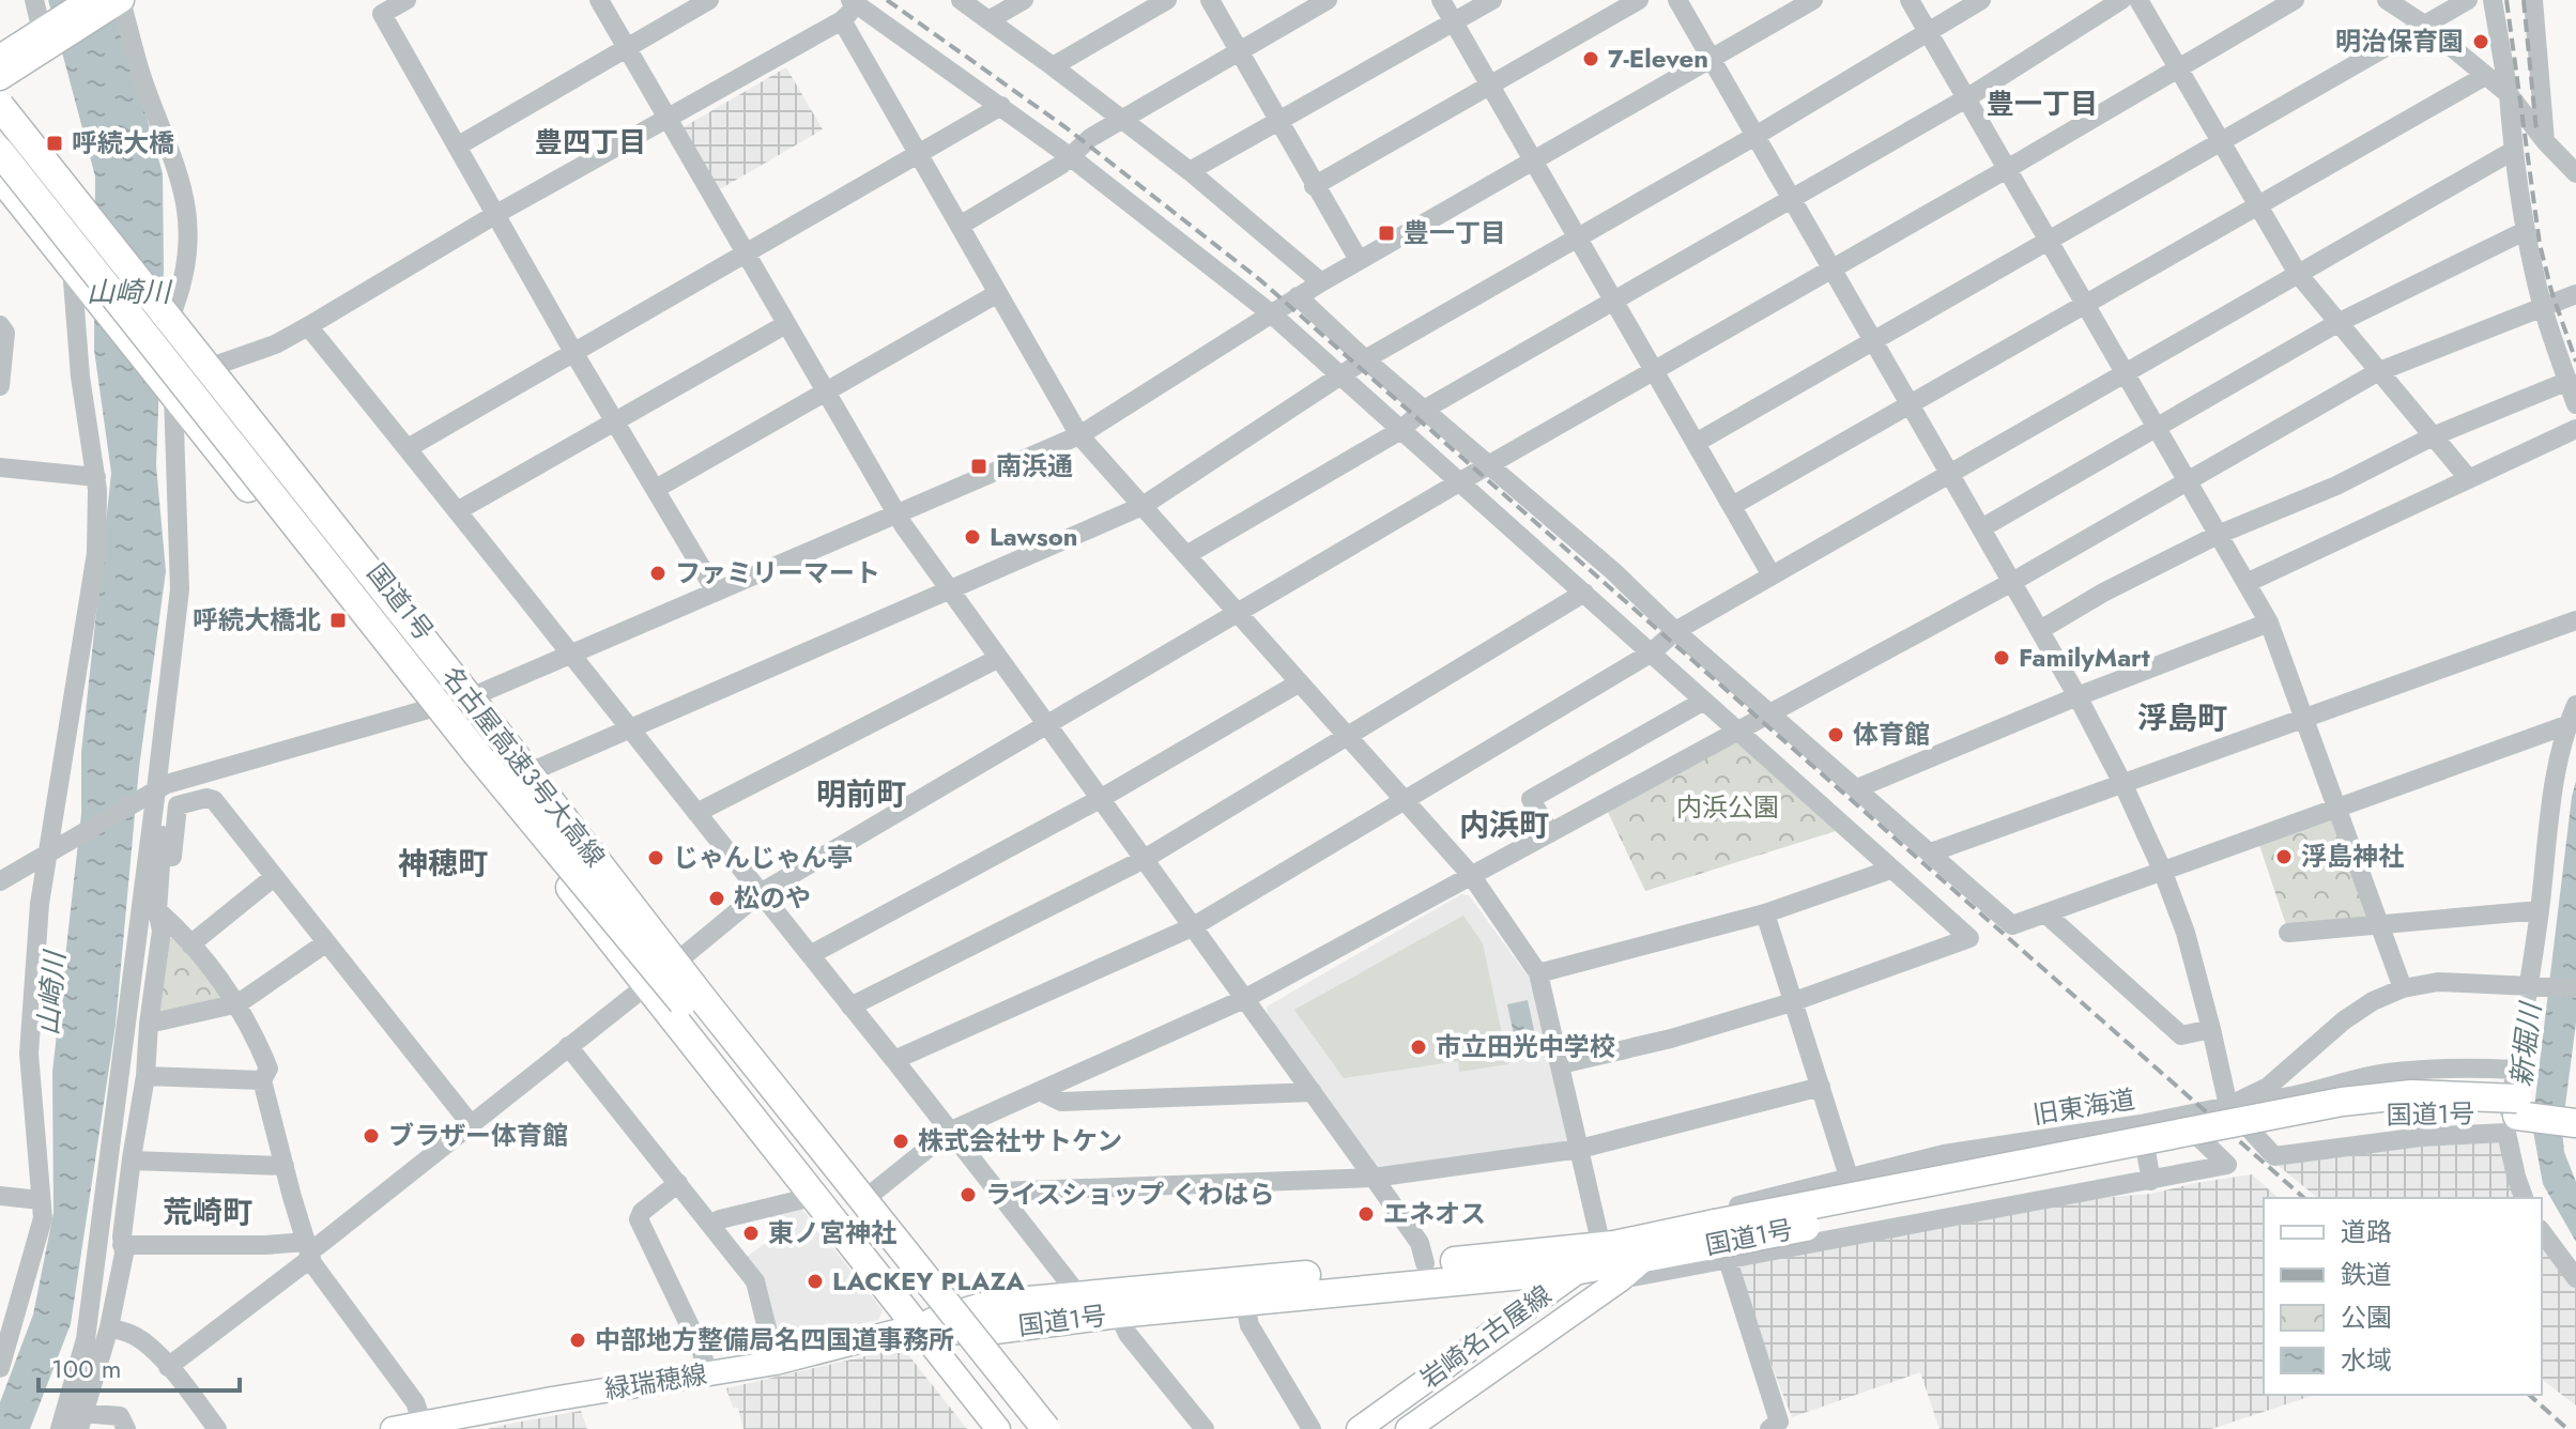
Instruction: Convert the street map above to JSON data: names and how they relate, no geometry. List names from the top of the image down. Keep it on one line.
{"streets":{"highway":["国道1号","名古屋高速3号大高線"],"main road":["岩崎名古屋線","緑瑞穂線"],"street":["旧東海道"]},"crossings":[["国道1号","旧東海道"],["国道1号","岩崎名古屋線"],["国道1号","緑瑞穂線"],["旧東海道","岩崎名古屋線"]],"districts":["豊一丁目","豊四丁目","浮島町","明前町","内浜町","神穂町","荒崎町"],"water":["山崎川","新堀川"],"parks":["内浜公園"],"places":{"other":["明治保育園","7-Eleven","Lawson","ファミリーマート","FamilyMart","体育館","浮島神社","じゃんじゃん亭","松のや","市立田光中学校","ブラザー体育館","株式会社サトケン","ライスショップ くわはら","エネオス","東ノ宮神社","LACKEY PLAZA","中部地方整備局名四国道事務所"],"transit":["呼続大橋","豊一丁目","南浜通","呼続大橋北"]},"legend":["道路","鉄道","公園","水域"],"scale_bar":"100 m"}
